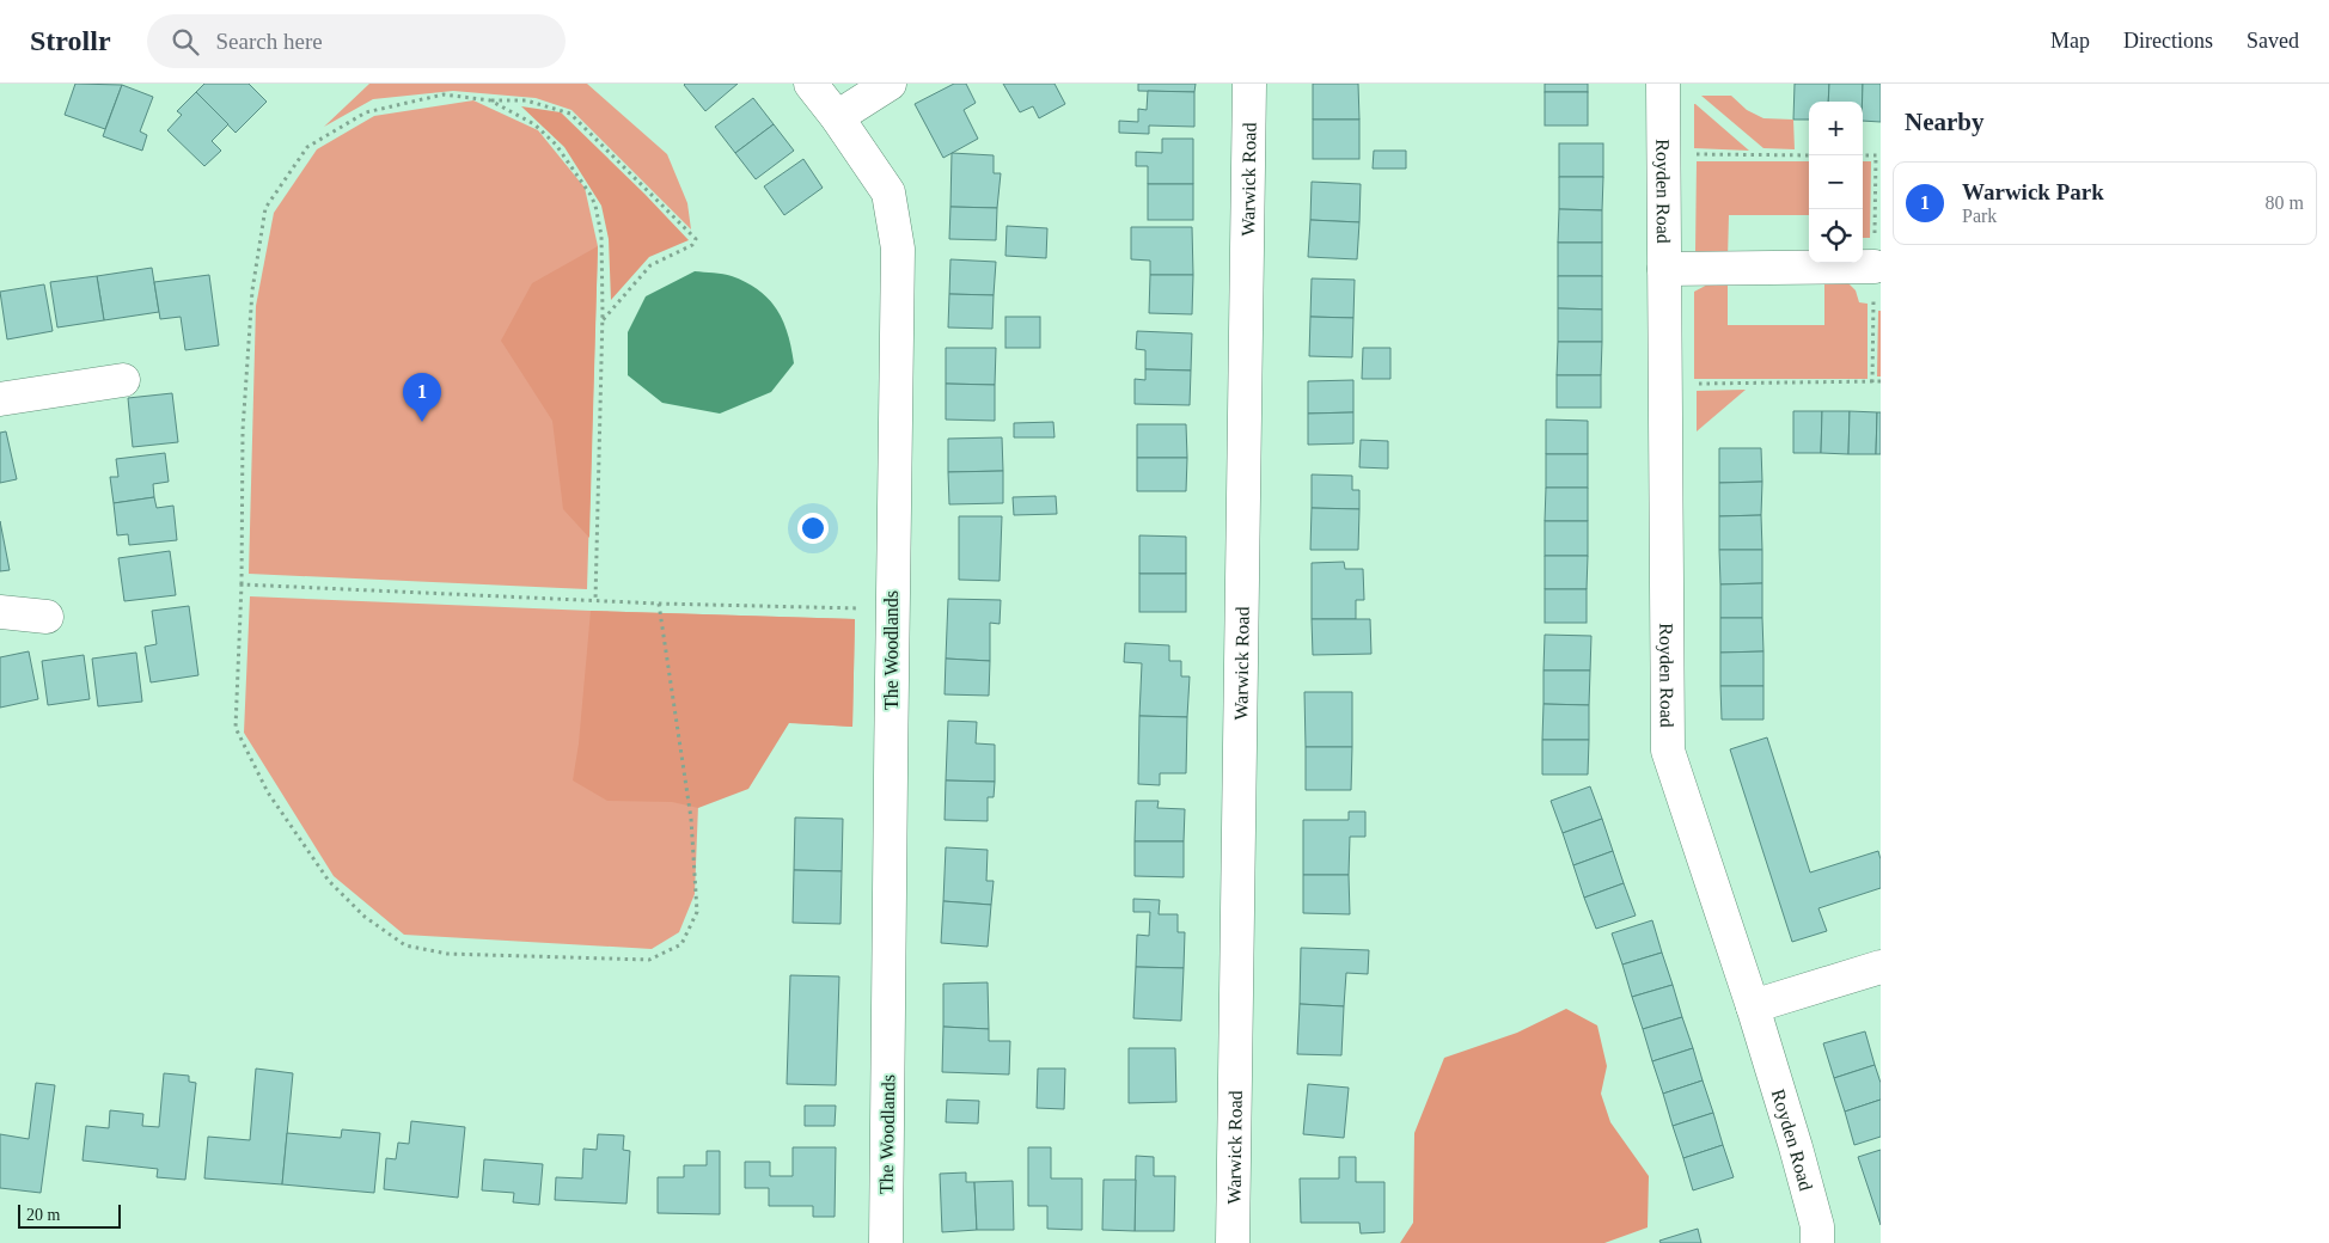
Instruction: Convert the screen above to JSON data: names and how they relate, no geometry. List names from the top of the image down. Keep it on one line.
{"streets":{"street":["Warwick Road","Royden Road","The Woodlands"]},"scale_bar":"20 m","page":{"header":"Strollr","search":"Search here","nav":["Map","Directions","Saved"],"heading":"Nearby","map_buttons":["+","−"],"list":[{"mark":"1","name":"Warwick Park","note":"Park","value":"80 m"}],"pins":"1","scale":"20 m"}}
